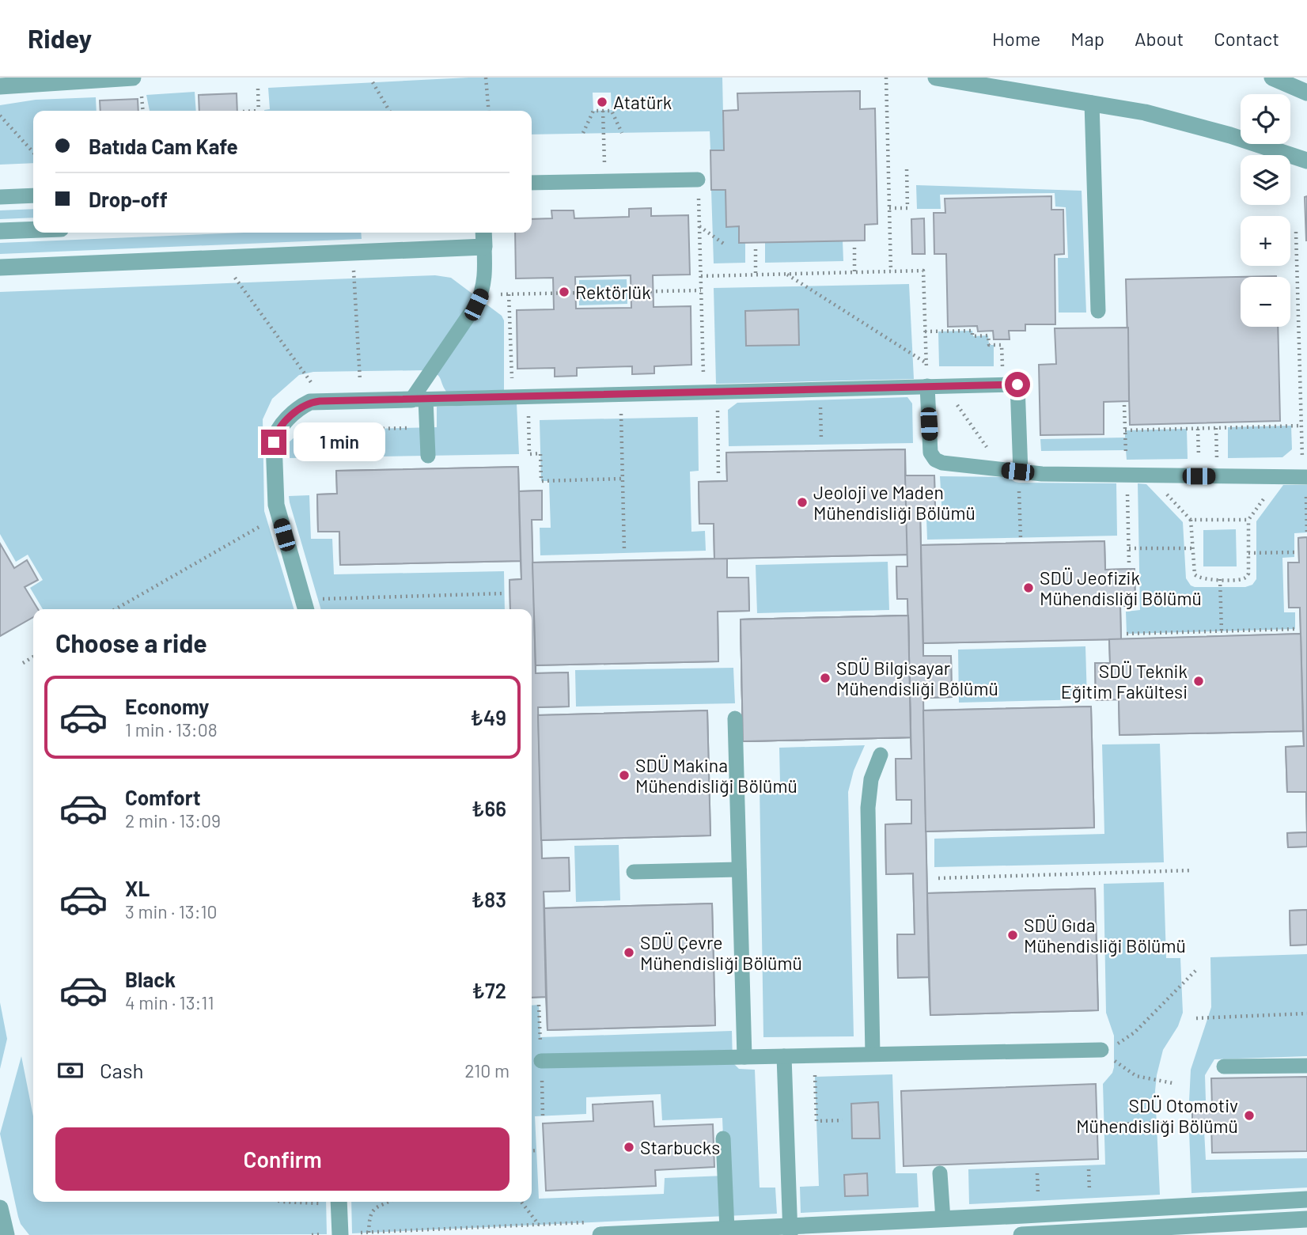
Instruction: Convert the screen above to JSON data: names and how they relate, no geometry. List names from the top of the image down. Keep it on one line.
{"places":["Atatürk","Rektörlük","Jeoloji ve Maden Mühendisliği Bölümü","SDÜ Jeofizik Mühendisliği Bölümü","SDÜ Bilgisayar Mühendisliği Bölümü","SDÜ Teknik Eğitim Fakültesi","SDÜ Makina Mühendisliği Bölümü","SDÜ Gıda Mühendisliği Bölümü","SDÜ Çevre Mühendisliği Bölümü","SDÜ Otomotiv Mühendisliği Bölümü","Starbucks"],"page":{"header":"Ridey","nav":["Home","Map","About","Contact"],"map_buttons":["+","−"],"banner":["Batıda Cam Kafe","Drop-off"],"bubble":"1 min","heading":"Choose a ride","list":[{"name":"Economy","note":"1 min · 13:08","value":"₺49"},{"name":"Comfort","note":"2 min · 13:09","value":"₺66"},{"name":"XL","note":"3 min · 13:10","value":"₺83"},{"name":"Black","note":"4 min · 13:11","value":"₺72"}],"pay":["Cash","210 m"],"buttons":"Confirm"}}
